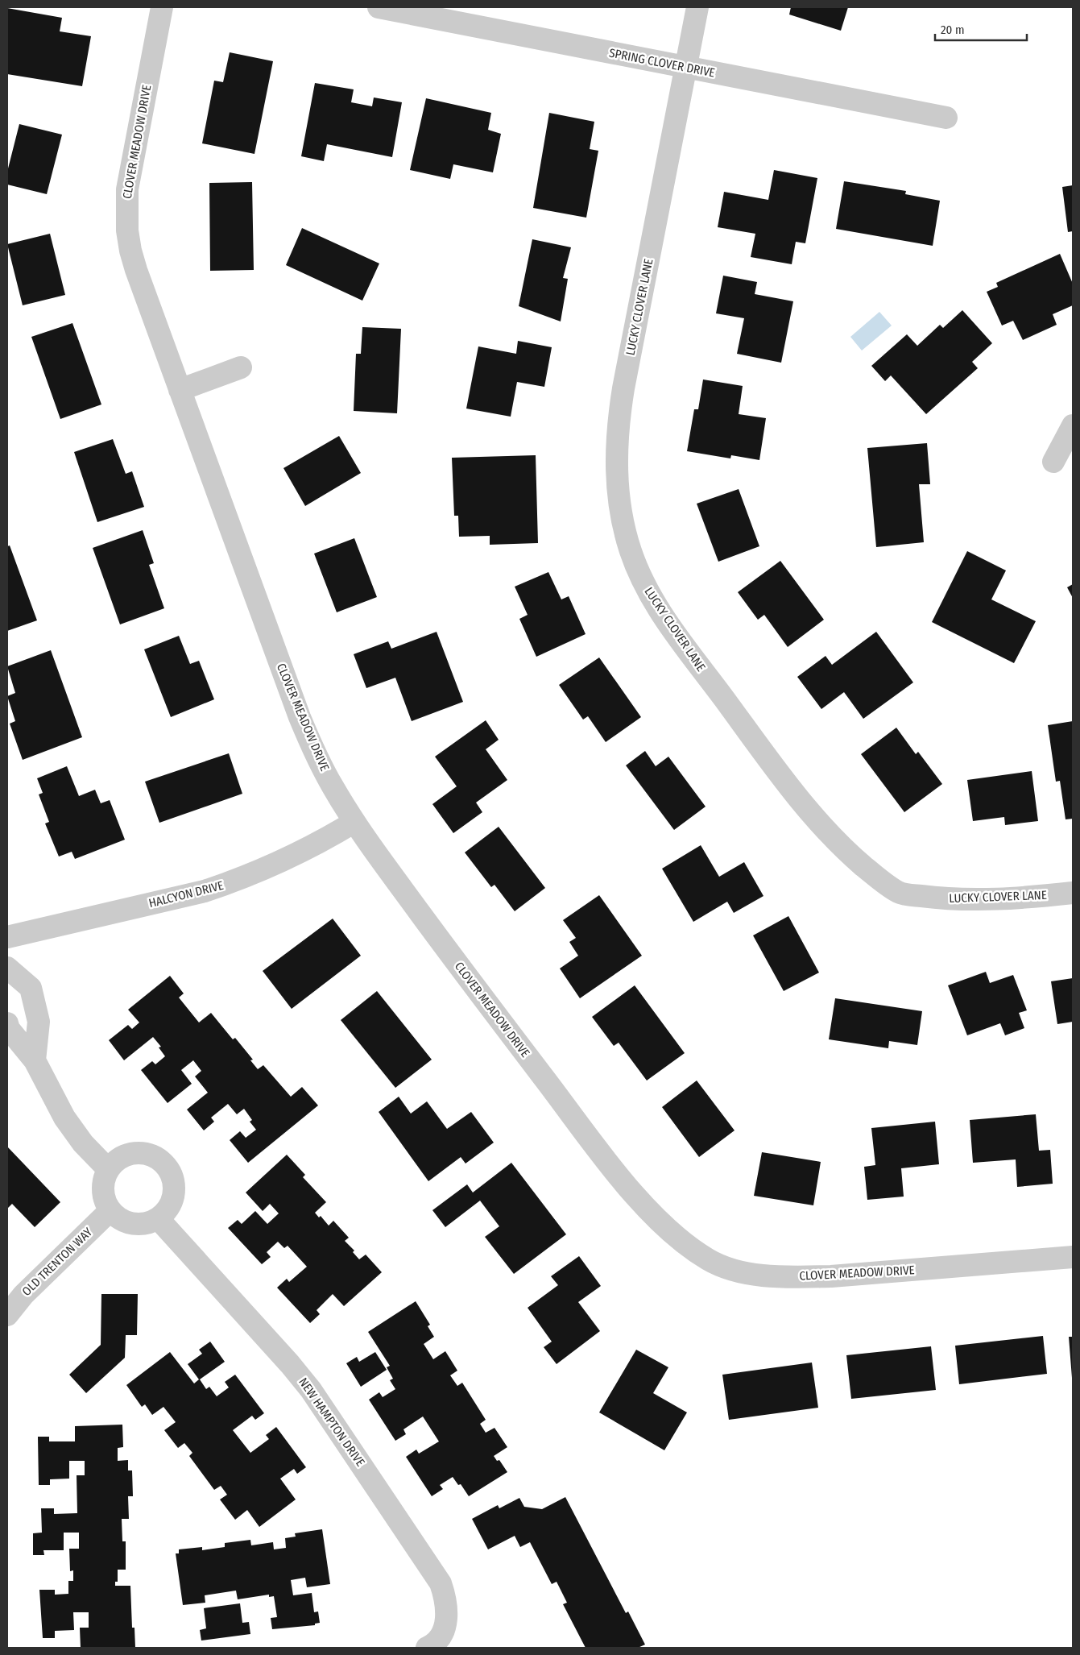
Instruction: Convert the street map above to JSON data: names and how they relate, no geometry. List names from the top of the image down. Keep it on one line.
{"streets":{"street":["SPRING CLOVER DRIVE","CLOVER MEADOW DRIVE","LUCKY CLOVER LANE","HALCYON DRIVE","OLD TRENTON WAY","NEW HAMPTON DRIVE"]},"crossings":[["SPRING CLOVER DRIVE","LUCKY CLOVER LANE"],["CLOVER MEADOW DRIVE","HALCYON DRIVE"],["OLD TRENTON WAY","NEW HAMPTON DRIVE"]],"scale_bar":"20 m"}
